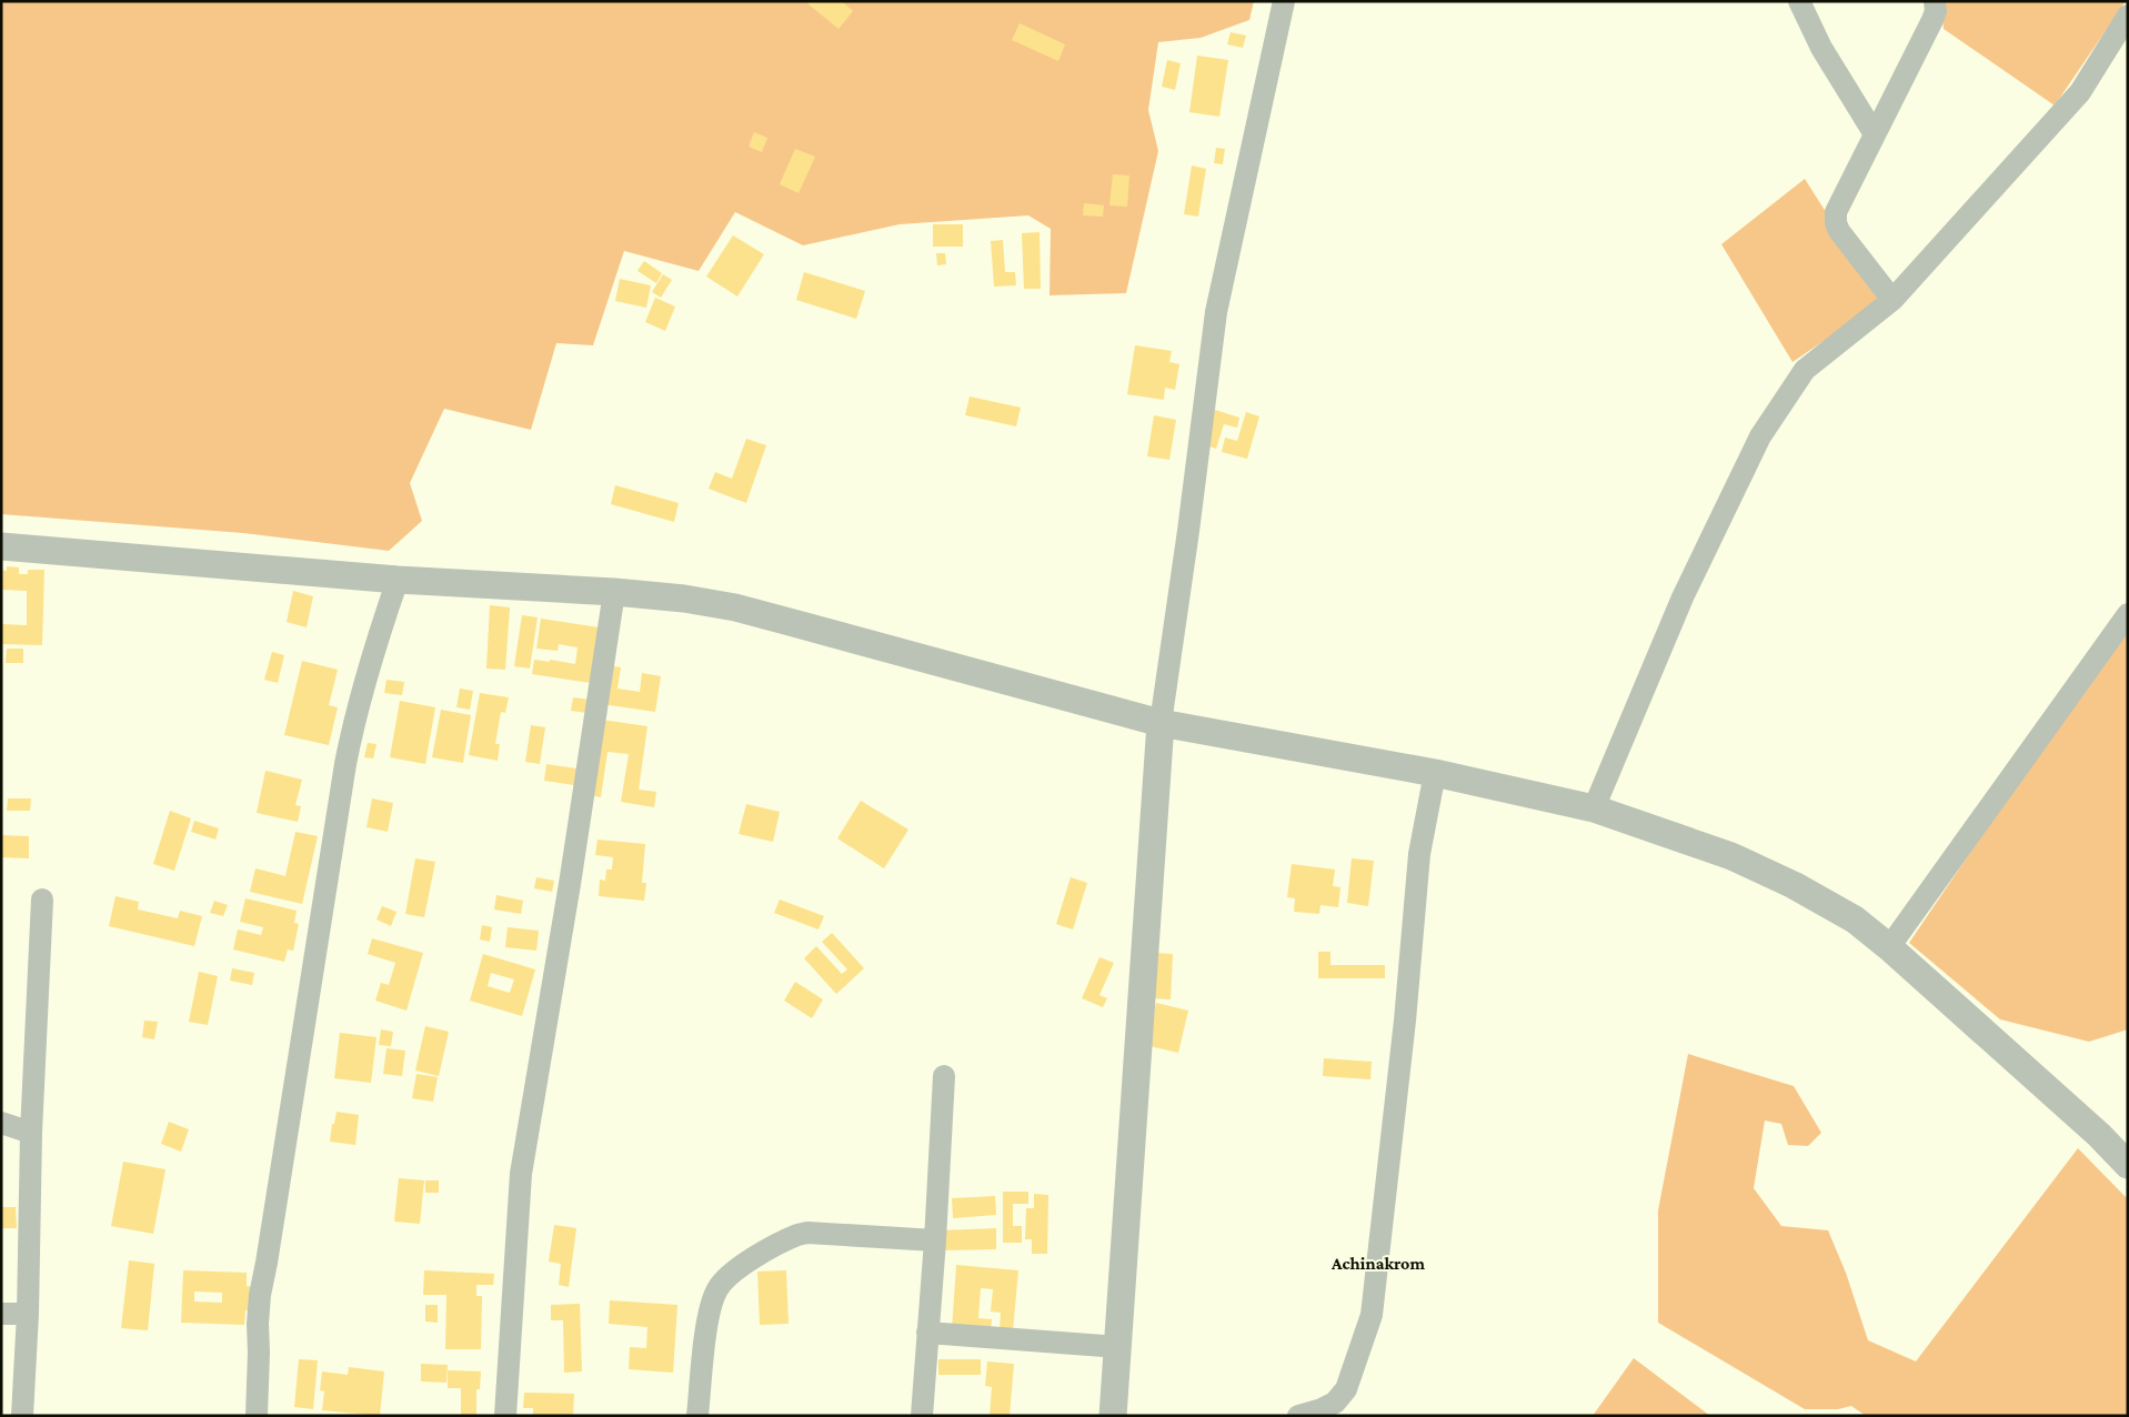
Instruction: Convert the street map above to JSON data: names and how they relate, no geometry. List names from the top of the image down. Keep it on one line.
{"districts":["Achinakrom"]}
